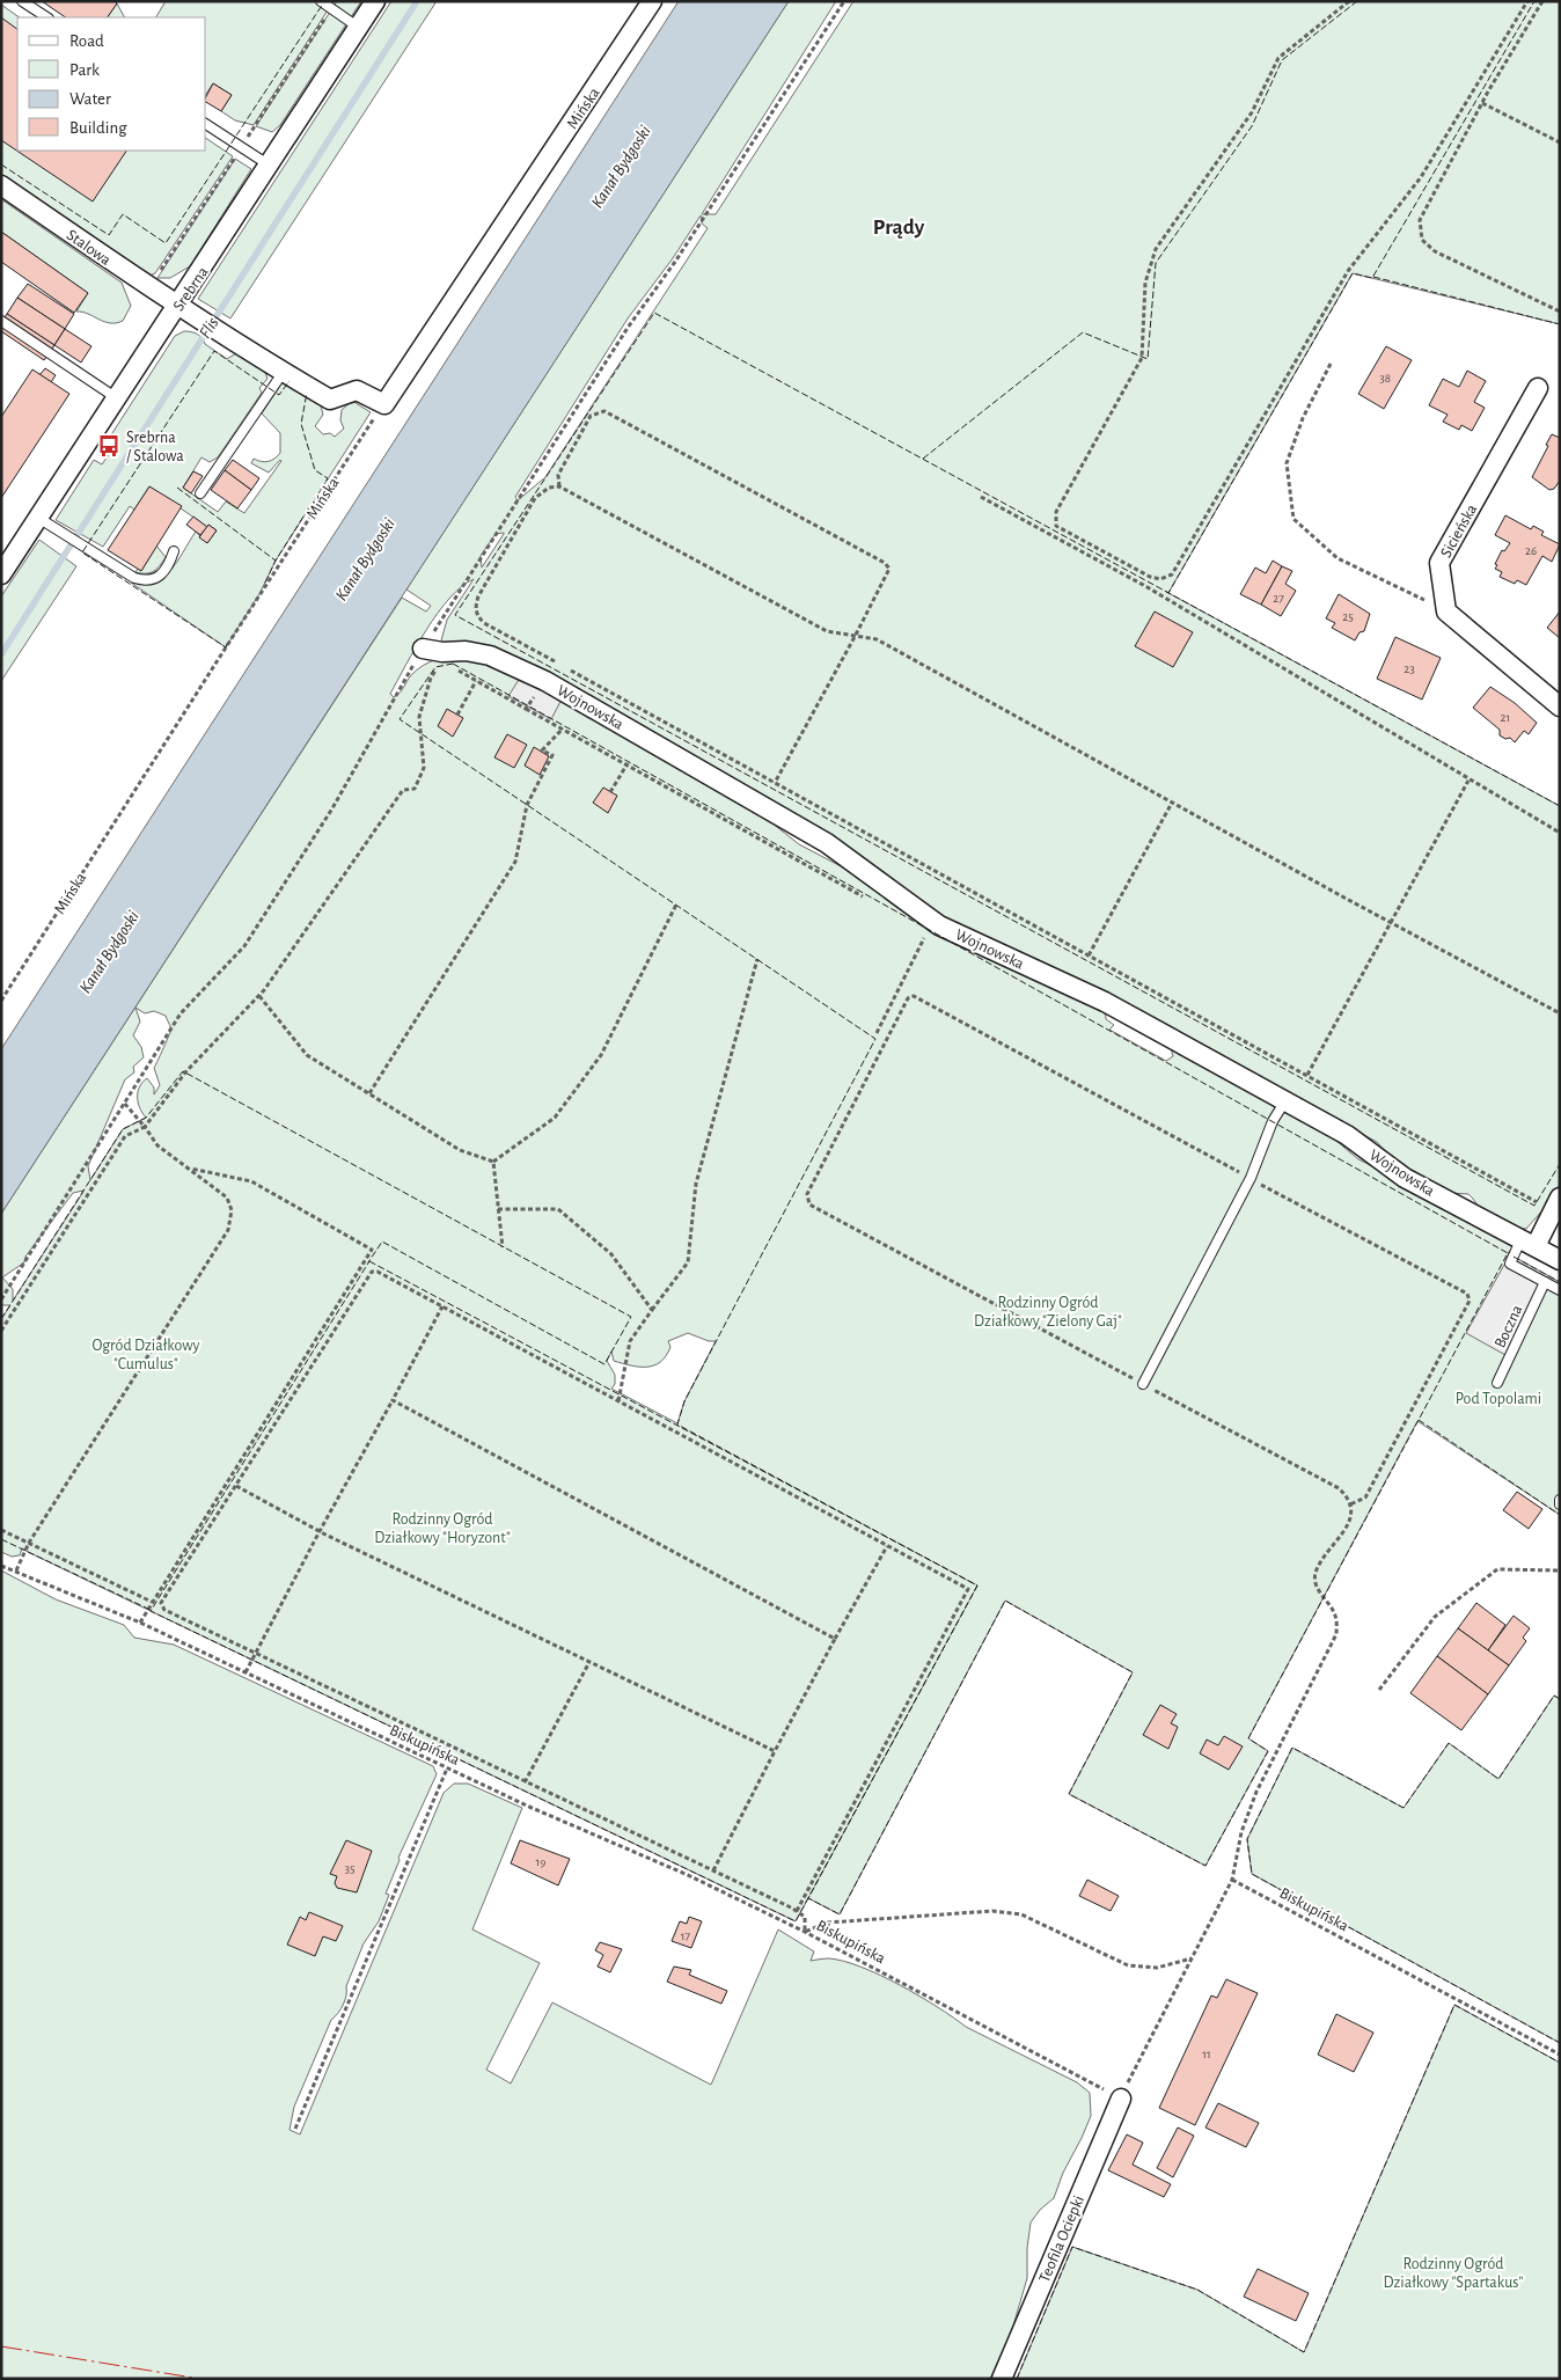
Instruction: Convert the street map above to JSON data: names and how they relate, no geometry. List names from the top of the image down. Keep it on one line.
{"streets":{"street":["Mińska","Stalowa","Srebrna","Sicieńska","Wojnowska","Teofila Ociepki"],"lane":["Boczna"],"path":["Biskupińska"]},"crossings":[["Mińska","Stalowa"],["Stalowa","Srebrna"],["Biskupińska","Teofila Ociepki"]],"districts":["Prądy"],"water":["Kanał Bydgoski","Flis"],"parks":["Rodzinny Ogród Działkowy \"Zielony Gaj\"","Ogród Działkowy \"Cumulus\"","Pod Topolami","Rodzinny Ogród Działkowy \"Horyzont\"","Rodzinny Ogród Działkowy \"Spartakus\""],"places":{"bus stop":["Srebrna / Stalowa"]},"house_numbers":["38","26","27","25","23","21","19","35","17","11"],"legend":["Road","Park","Water","Building"]}
